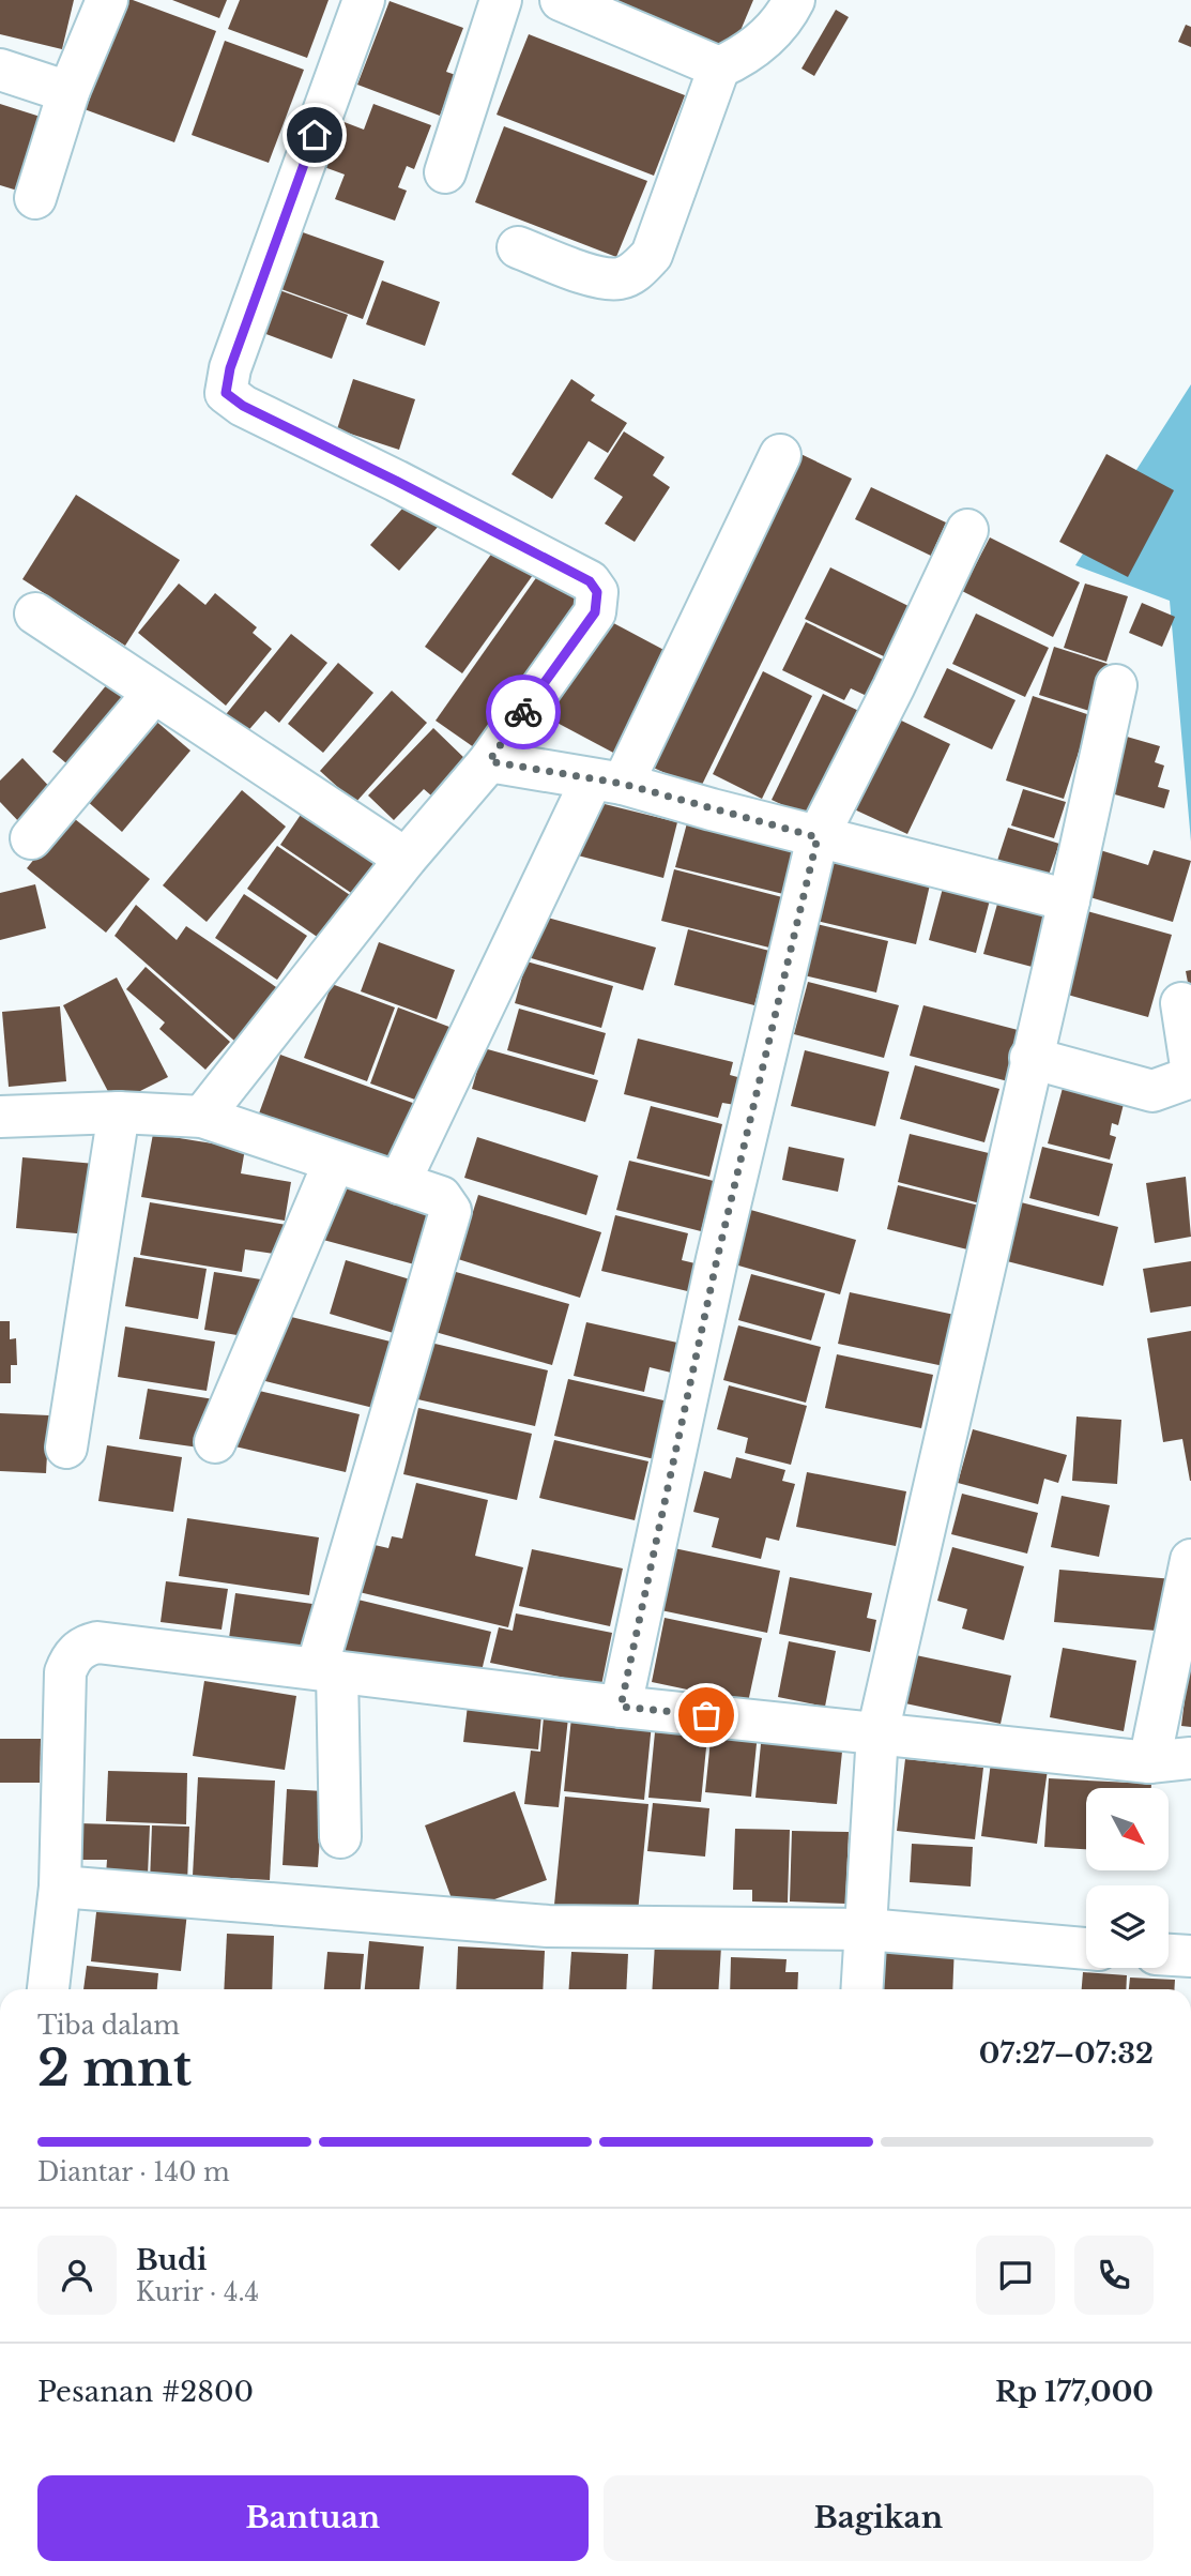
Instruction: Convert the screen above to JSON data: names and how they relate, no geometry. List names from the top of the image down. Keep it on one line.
{"north":"bottom right","page":{"heading":["2 mnt","Tiba dalam","07:27–07:32"],"panel":["Budi","Kurir · 4.4","Pesanan #2800","Rp 177,000"],"bar":"Diantar · 140 m","buttons":["Bantuan","Bagikan"]}}
